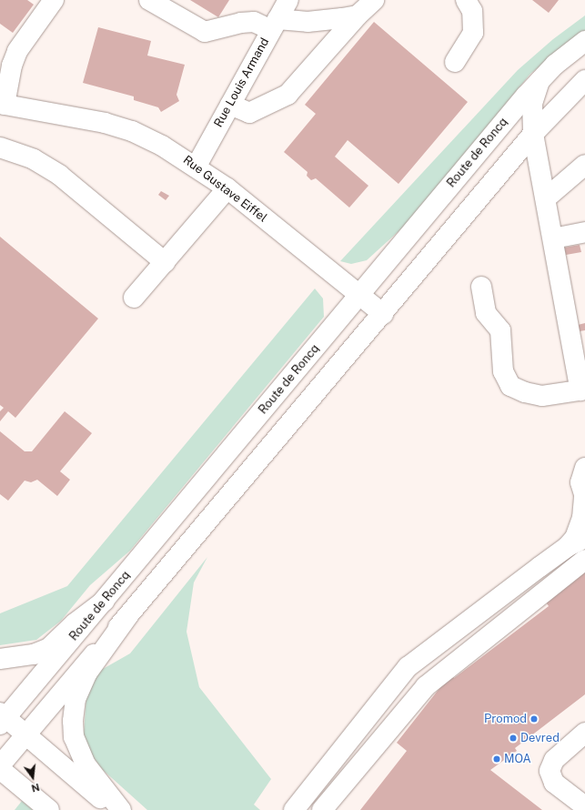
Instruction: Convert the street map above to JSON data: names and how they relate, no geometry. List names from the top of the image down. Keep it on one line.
{"streets":{"main road":["Rue Louis Armand","Route de Roncq","Rue Gustave Eiffel"]},"crossings":[["Rue Louis Armand","Rue Gustave Eiffel"],["Route de Roncq","Rue Gustave Eiffel"]],"places":["Promod","Devred","MOA"],"north":"bottom"}
